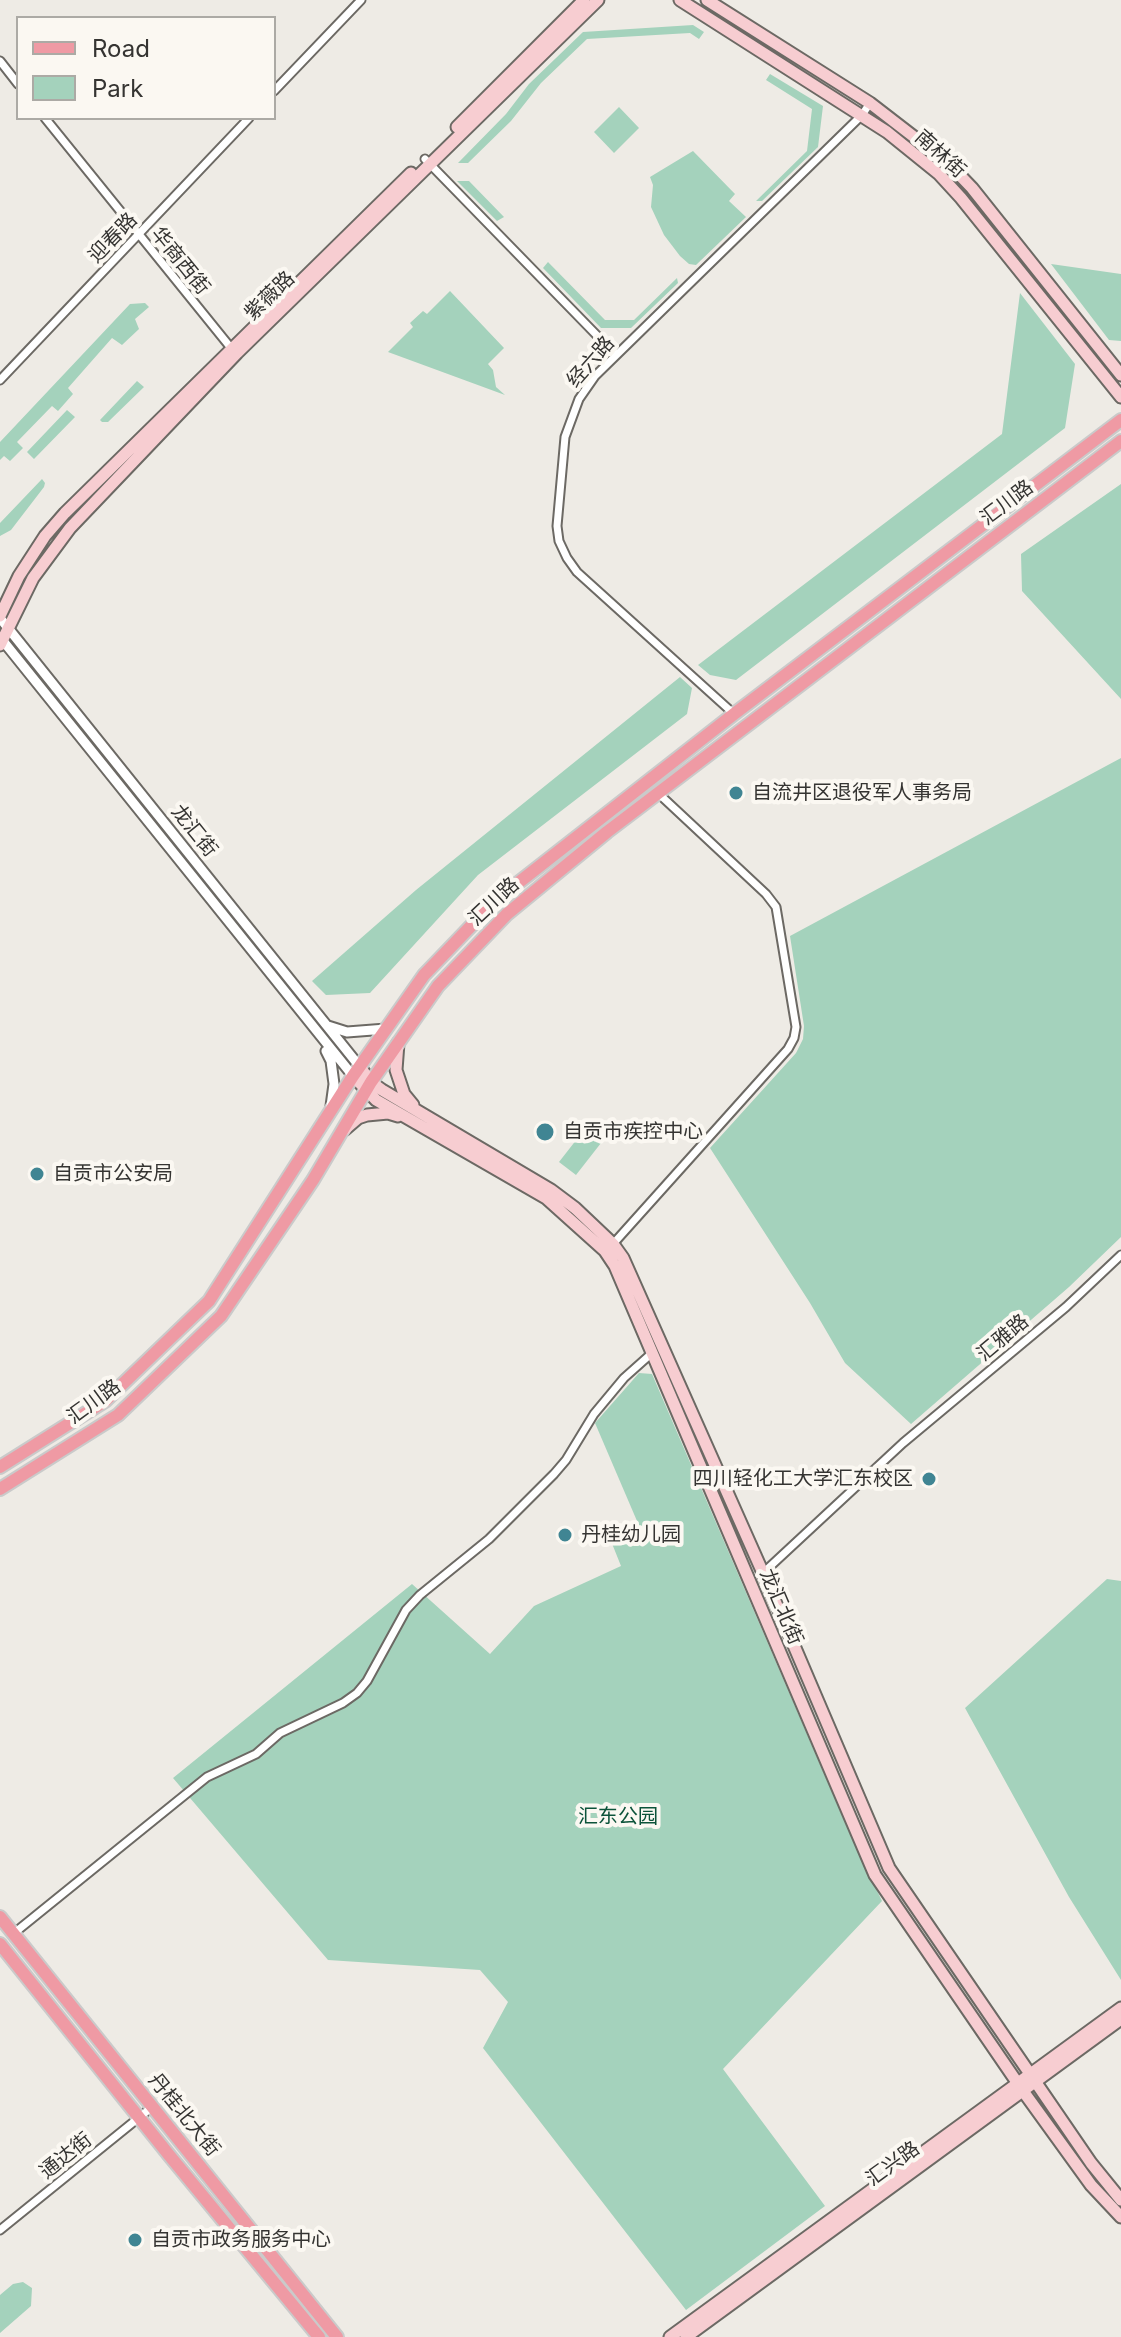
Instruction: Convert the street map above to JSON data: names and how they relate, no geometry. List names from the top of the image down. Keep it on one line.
{"streets":{"main road":["南林街","紫薇路","汇川路","龙汇北街","丹桂北大街","汇兴路"],"street":["迎春路","华商西街","经六路","龙汇街","汇雅路","通达街"]},"crossings":[["南林街","经六路"],["迎春路","华商西街"],["华商西街","紫薇路"],["紫薇路","龙汇街"],["经六路","汇川路"],["汇川路","龙汇街"],["汇川路","龙汇北街"],["龙汇街","龙汇北街"],["汇雅路","龙汇北街"],["龙汇北街","汇兴路"],["丹桂北大街","通达街"]],"parks":["汇东公园"],"places":["自流井区退役军人事务局","自贡市疾控中心","自贡市公安局","四川轻化工大学汇东校区","丹桂幼儿园","自贡市政务服务中心"],"legend":["Road","Park"]}
